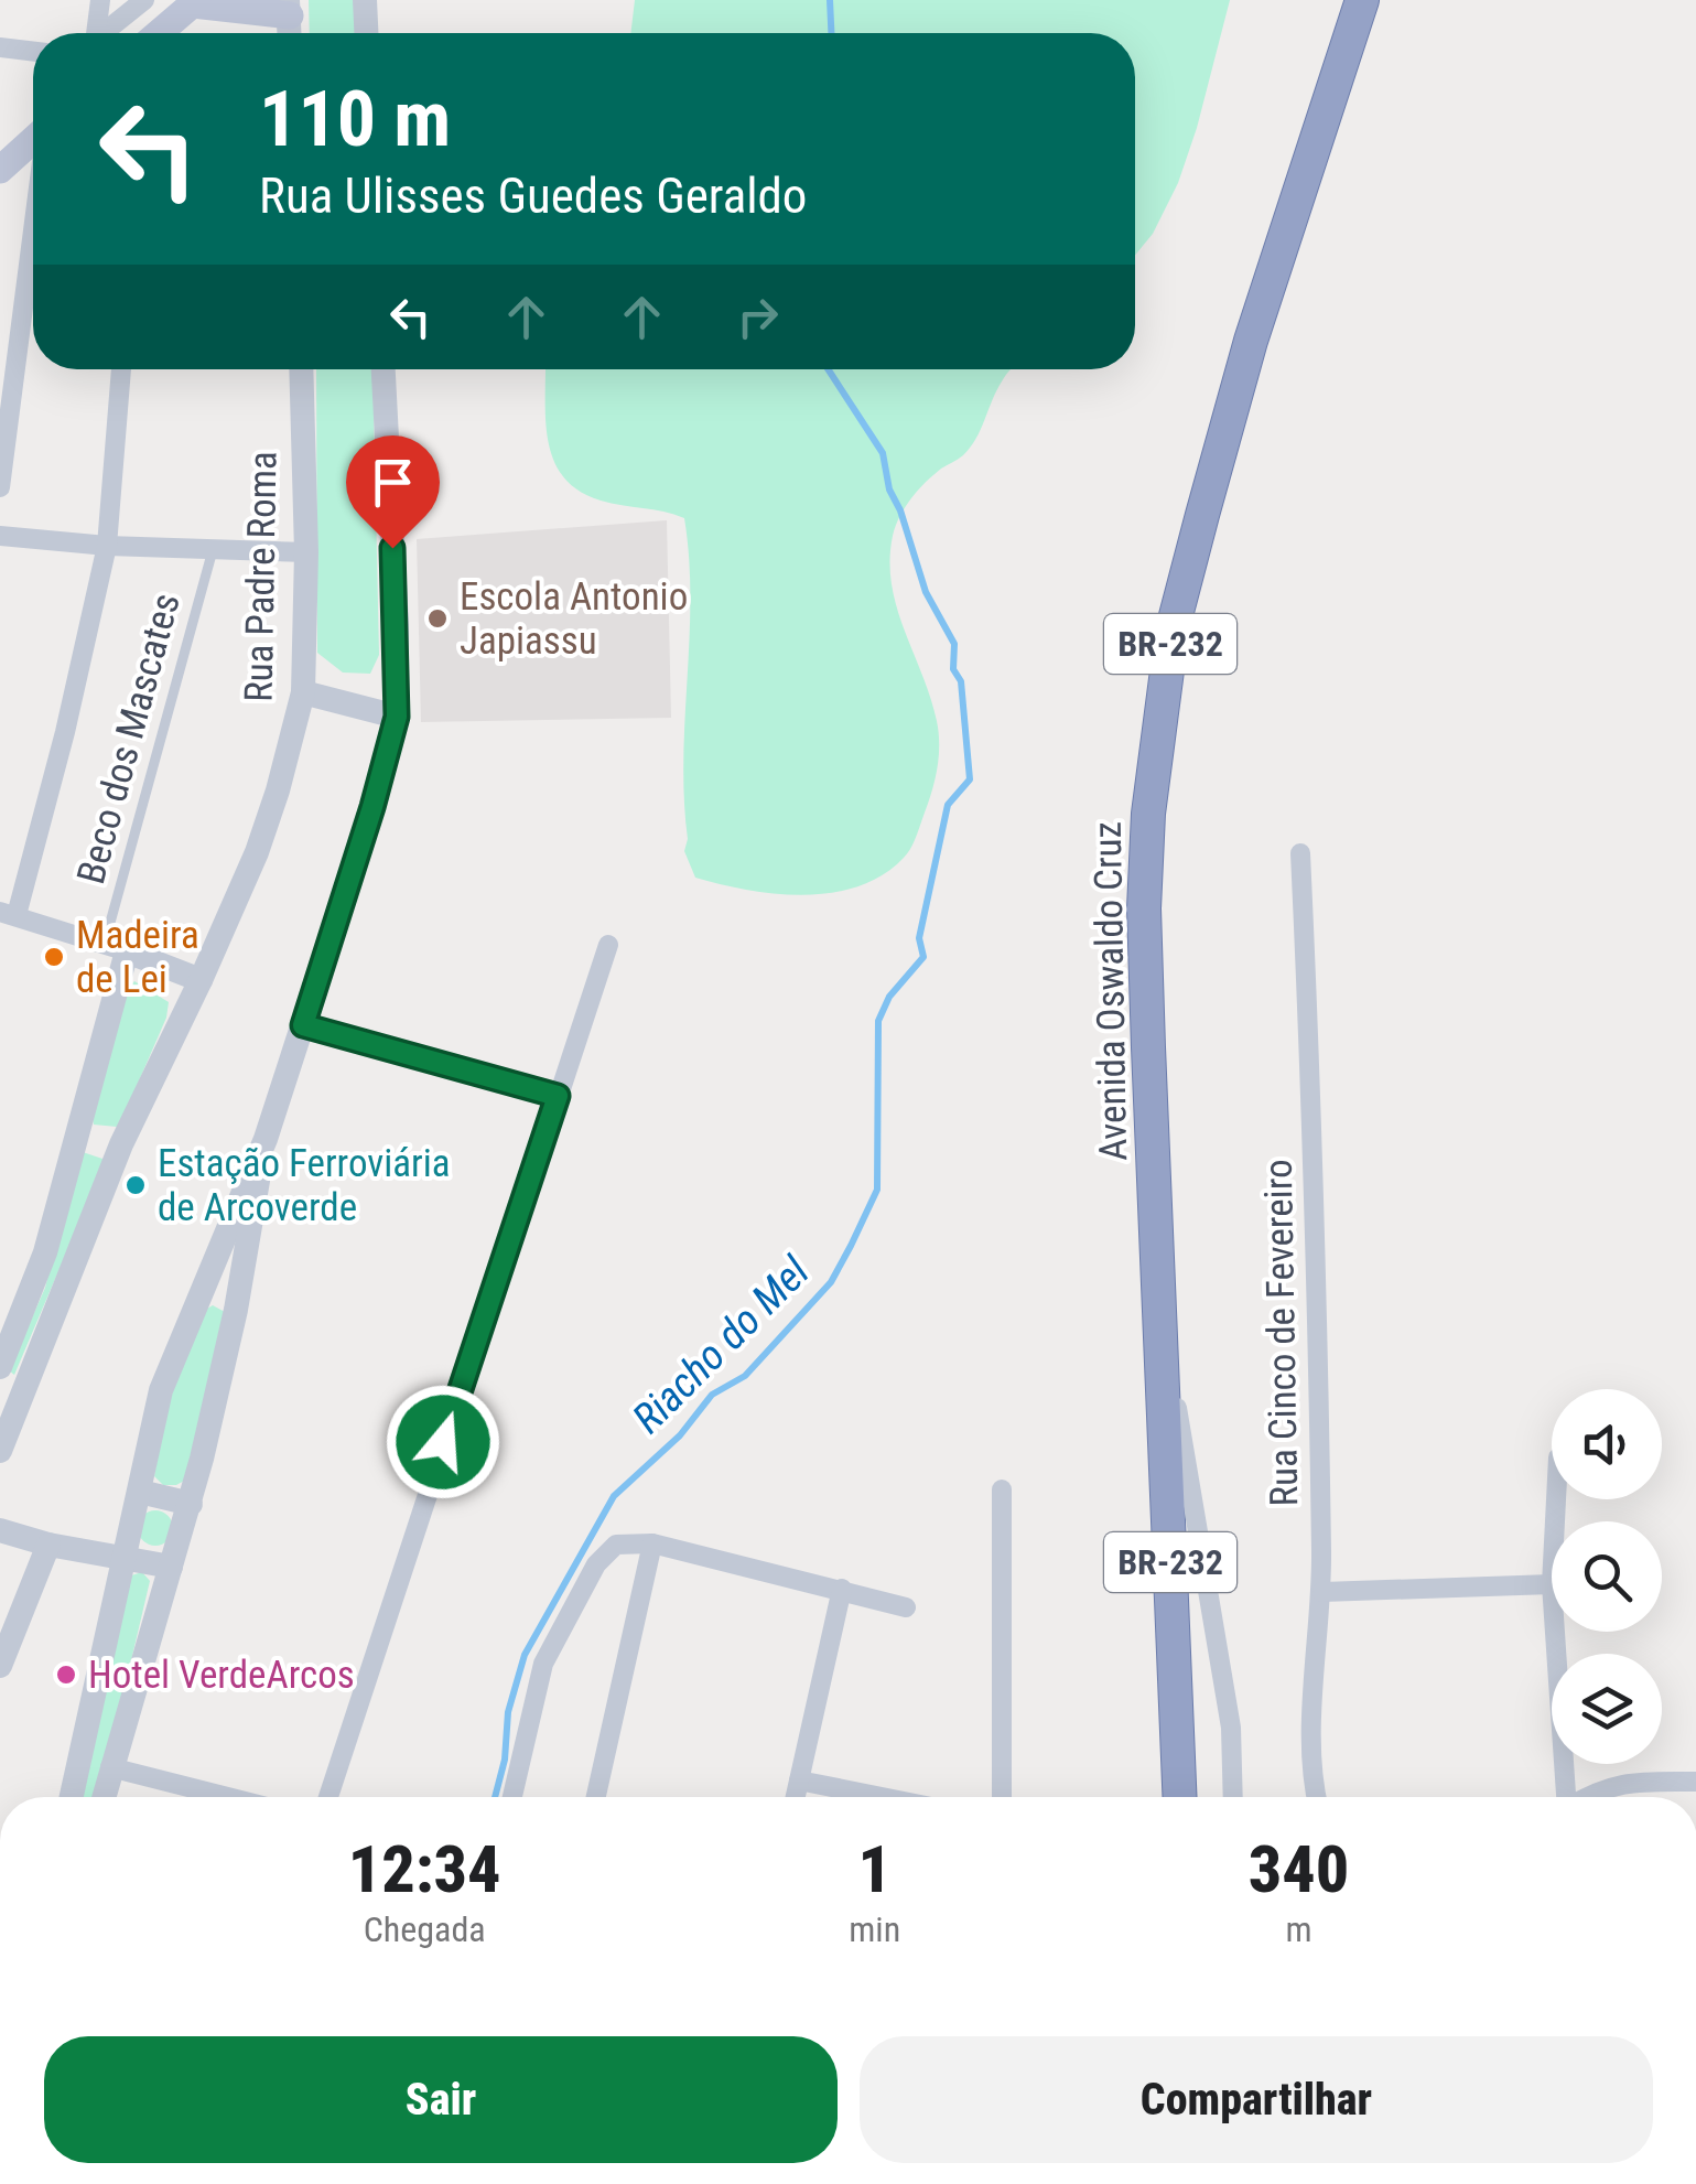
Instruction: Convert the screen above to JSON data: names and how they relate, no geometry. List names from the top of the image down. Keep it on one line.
{"streets":{"highway":["BR-232","Avenida Oswaldo Cruz"],"street":["Rua Padre Roma","Rua Cinco de Fevereiro"],"lane":["Beco dos Mascates"]},"water":["Riacho do Mel"],"places":["Escola Antonio Japiassu","Madeira de Lei","Estação Ferroviária de Arcoverde","Hotel VerdeArcos"],"page":{"turn":["110 m","Rua Ulisses Guedes Geraldo"],"eta":["12:34","Chegada","1","min","340","m"],"buttons":["Sair","Compartilhar"]}}
